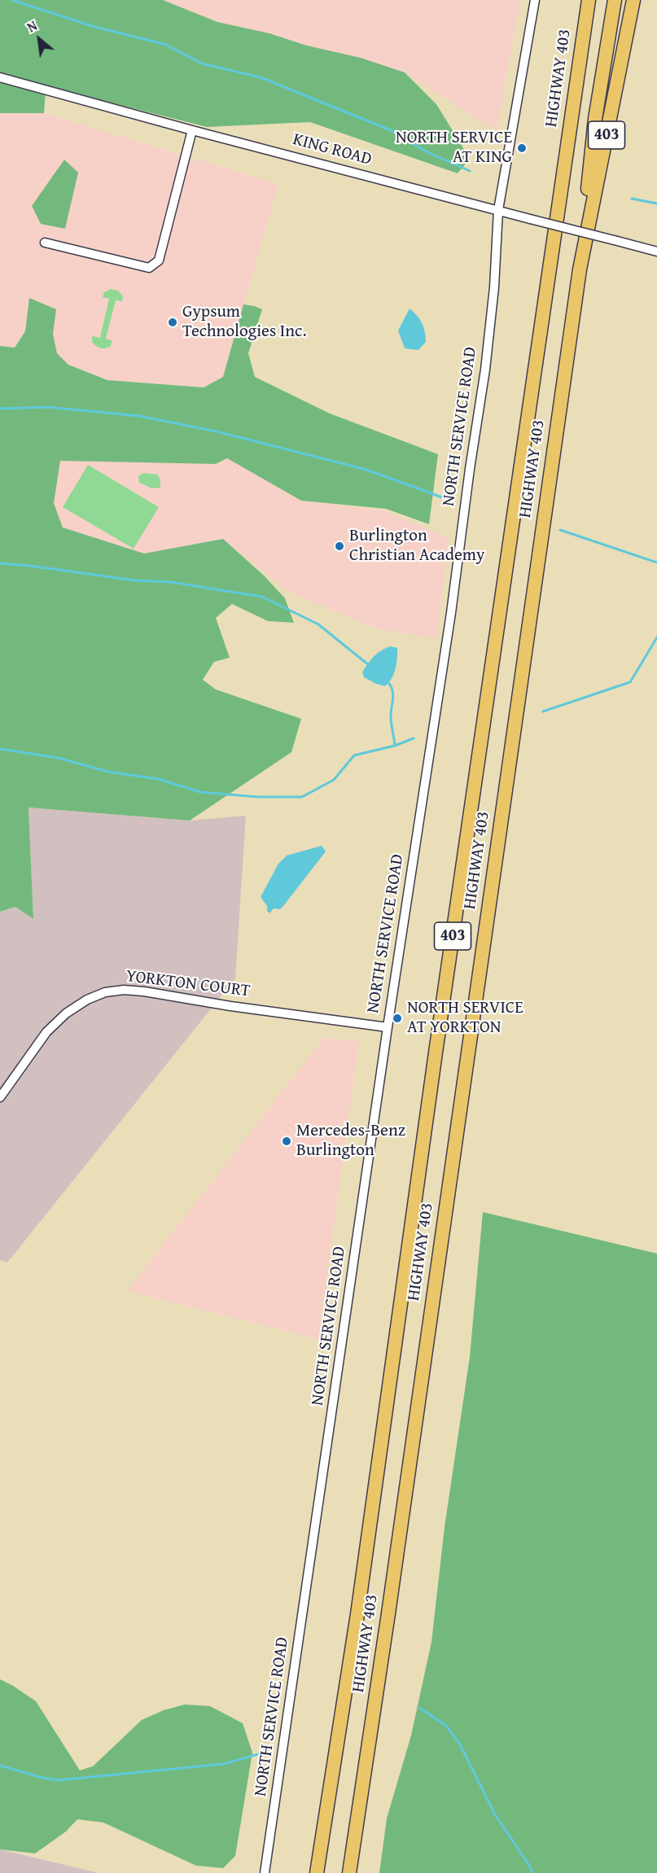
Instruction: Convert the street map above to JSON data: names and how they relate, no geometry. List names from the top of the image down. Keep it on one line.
{"streets":{"highway":["HIGHWAY 403","403"],"street":["KING ROAD","NORTH SERVICE ROAD","YORKTON COURT"]},"crossings":[["KING ROAD","NORTH SERVICE ROAD"],["NORTH SERVICE ROAD","YORKTON COURT"]],"places":["NORTH SERVICE AT KING","Gypsum Technologies Inc.","Burlington Christian Academy","NORTH SERVICE AT YORKTON","Mercedes-Benz Burlington"],"north":"top left"}
